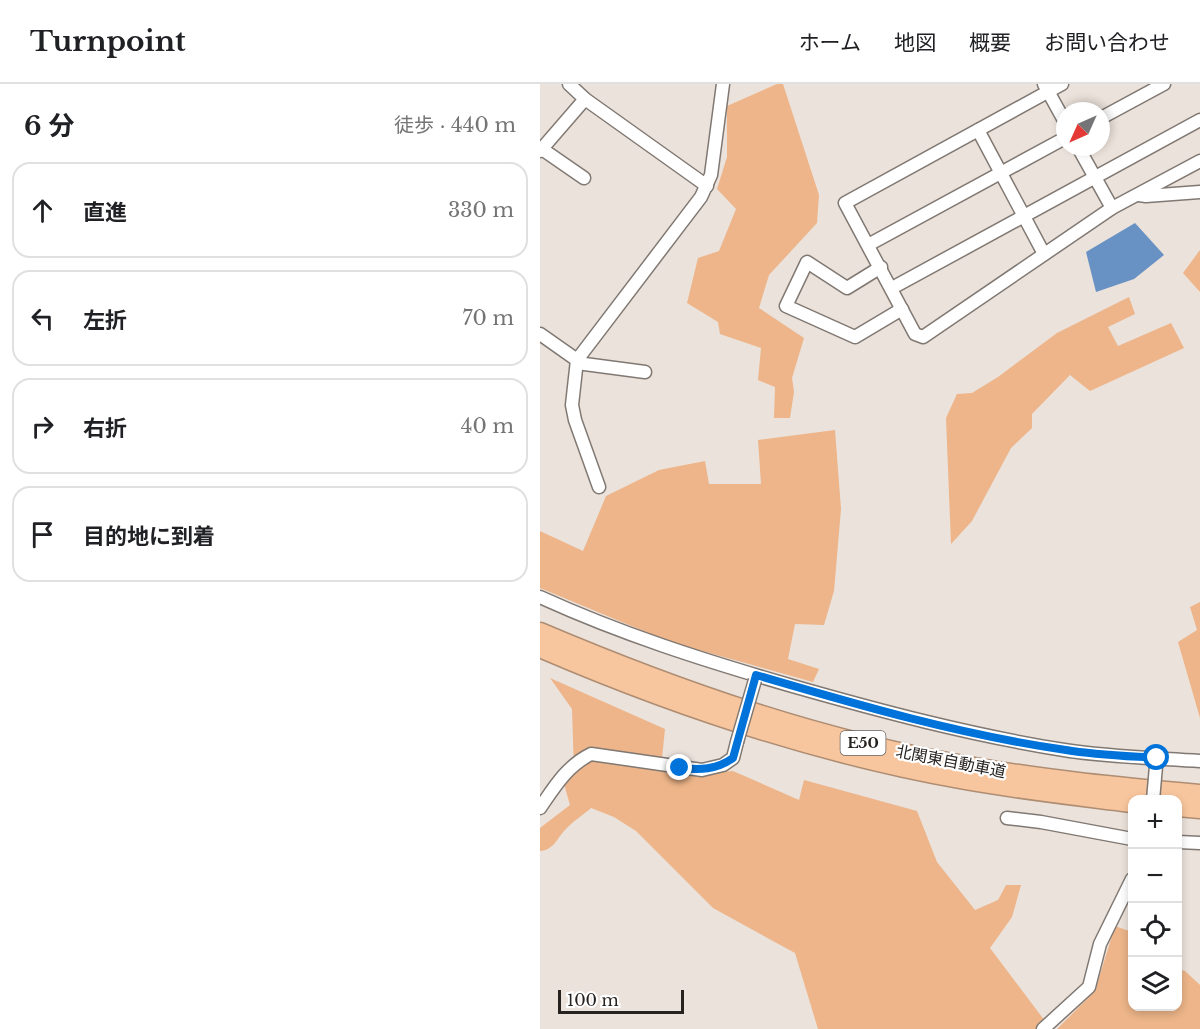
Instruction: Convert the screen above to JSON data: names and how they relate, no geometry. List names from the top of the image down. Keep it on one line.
{"streets":{"highway":["E50","北関東自動車道"]},"scale_bar":"100 m","north":"bottom left","page":{"header":"Turnpoint","nav":["ホーム","地図","概要","お問い合わせ"],"heading":["6 分","徒歩 · 440 m"],"list":[["直進","330 m"],["左折","70 m"],["右折","40 m"],"目的地に到着"],"map_buttons":["+","−"],"scale":"100 m"}}
